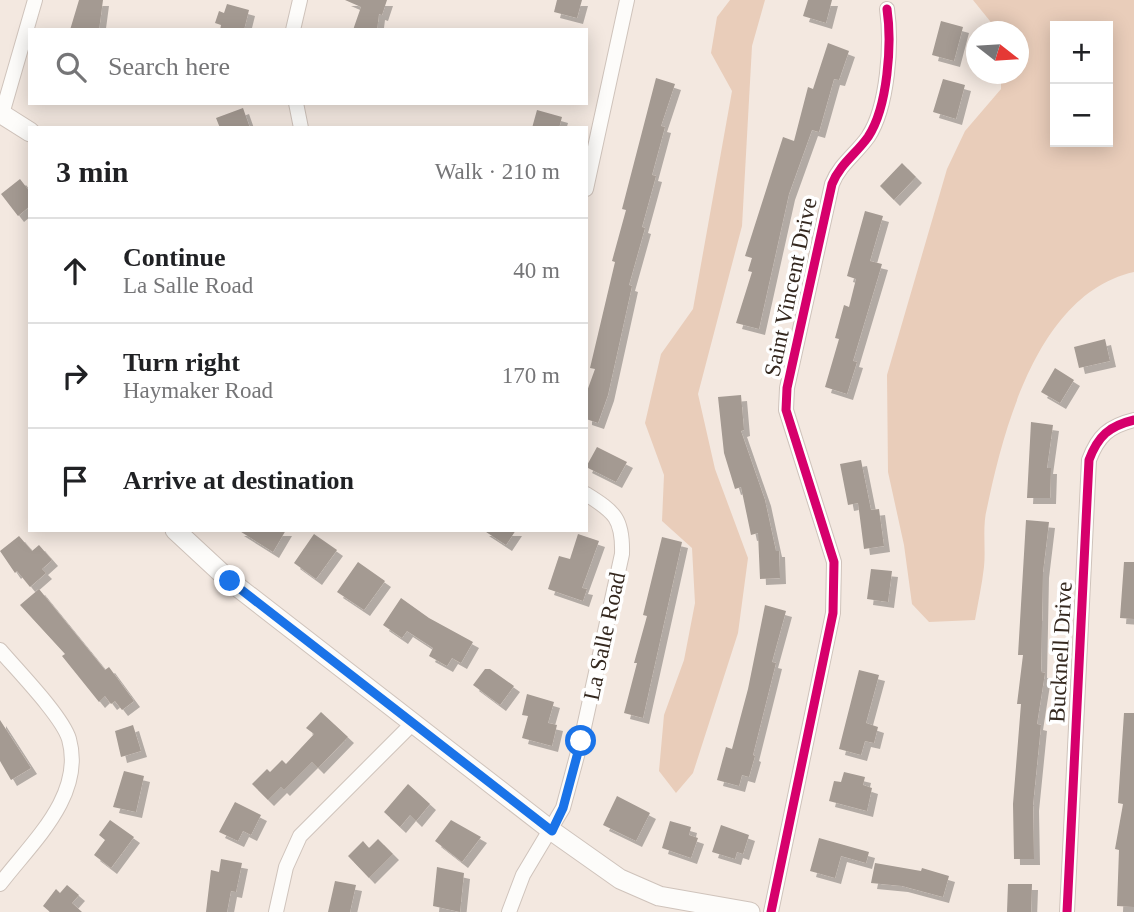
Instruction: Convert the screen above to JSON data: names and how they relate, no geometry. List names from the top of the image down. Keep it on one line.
{"streets":{"street":["Saint Vincent Drive","La Salle Road","Bucknell Drive"]},"north":"right","page":{"map_buttons":["+","−"],"search":"Search here","heading":["3 min","Walk · 210 m"],"list":[["Continue","La Salle Road","40 m"],["Turn right","Haymaker Road","170 m"],"Arrive at destination"]}}
